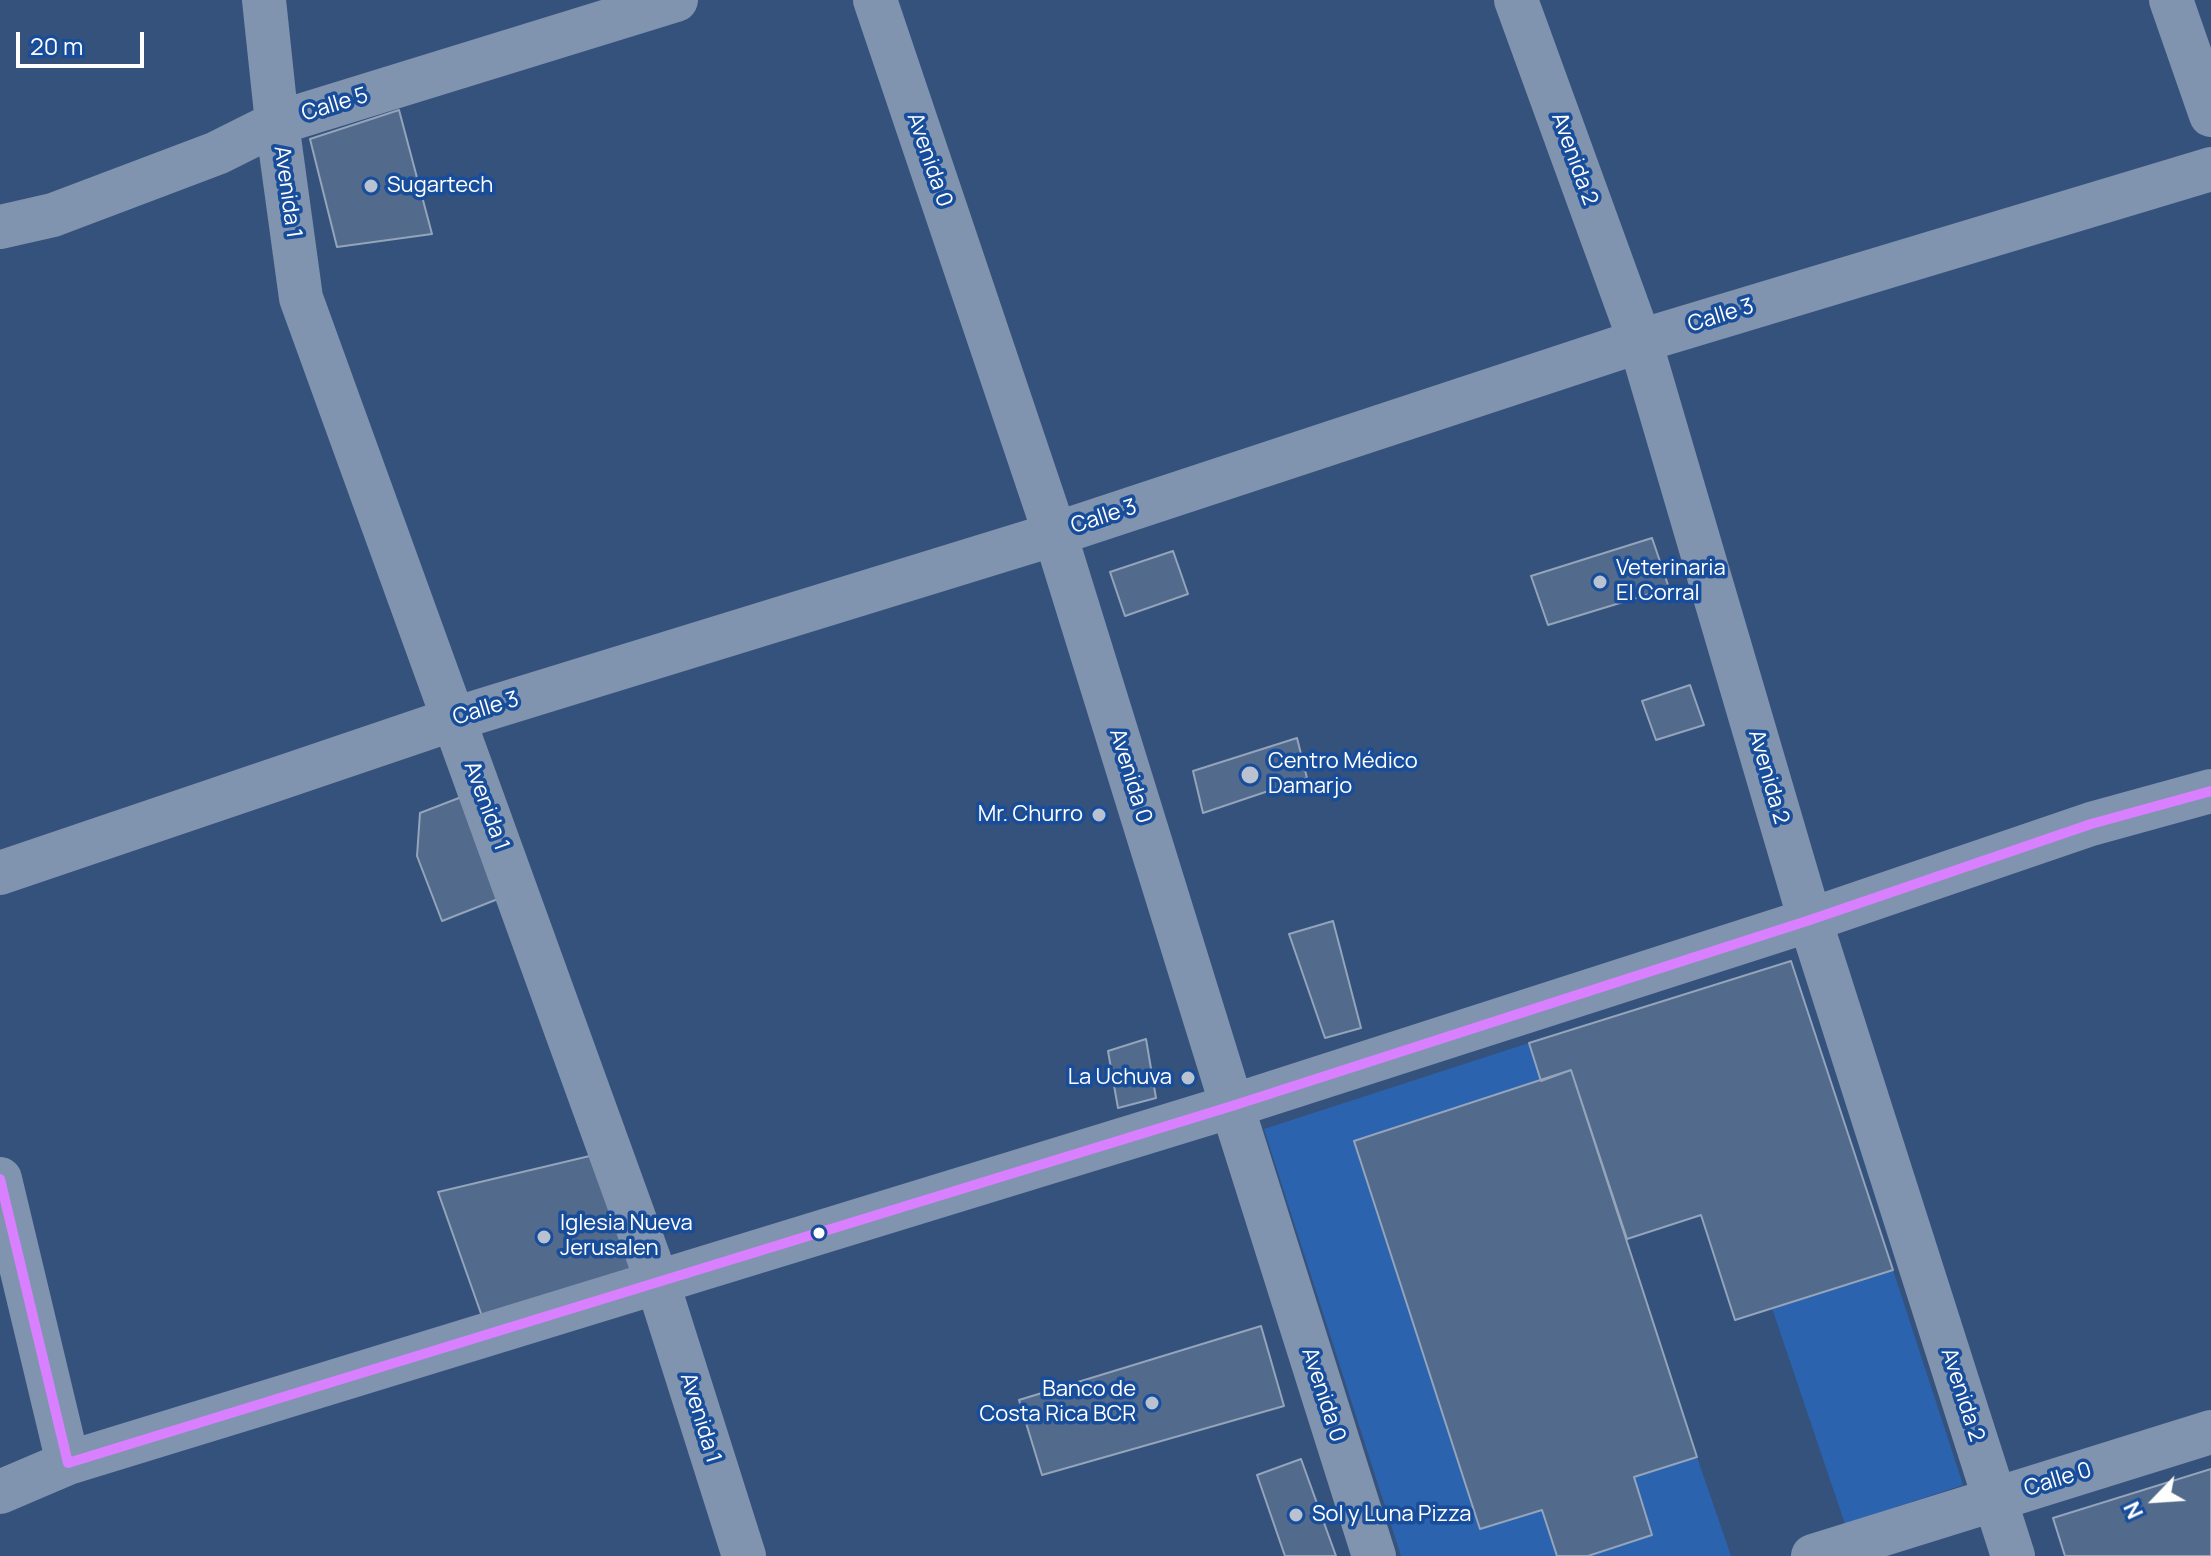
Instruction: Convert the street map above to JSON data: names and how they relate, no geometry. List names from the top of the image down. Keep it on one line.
{"streets":{"street":["Calle 5","Avenida 2","Avenida 0","Avenida 1","Calle 3","Calle 0"]},"crossings":[["Calle 5","Avenida 1"],["Avenida 2","Calle 3"],["Avenida 2","Calle 0"],["Avenida 0","Calle 3"],["Avenida 1","Calle 3"]],"places":["Sugartech","Veterinaria El Corral","Centro Médico Damarjo","Mr. Churro","La Uchuva","Iglesia Nueva Jerusalen","Banco de Costa Rica BCR","Sol y Luna Pizza"],"scale_bar":"20 m","north":"bottom left"}
